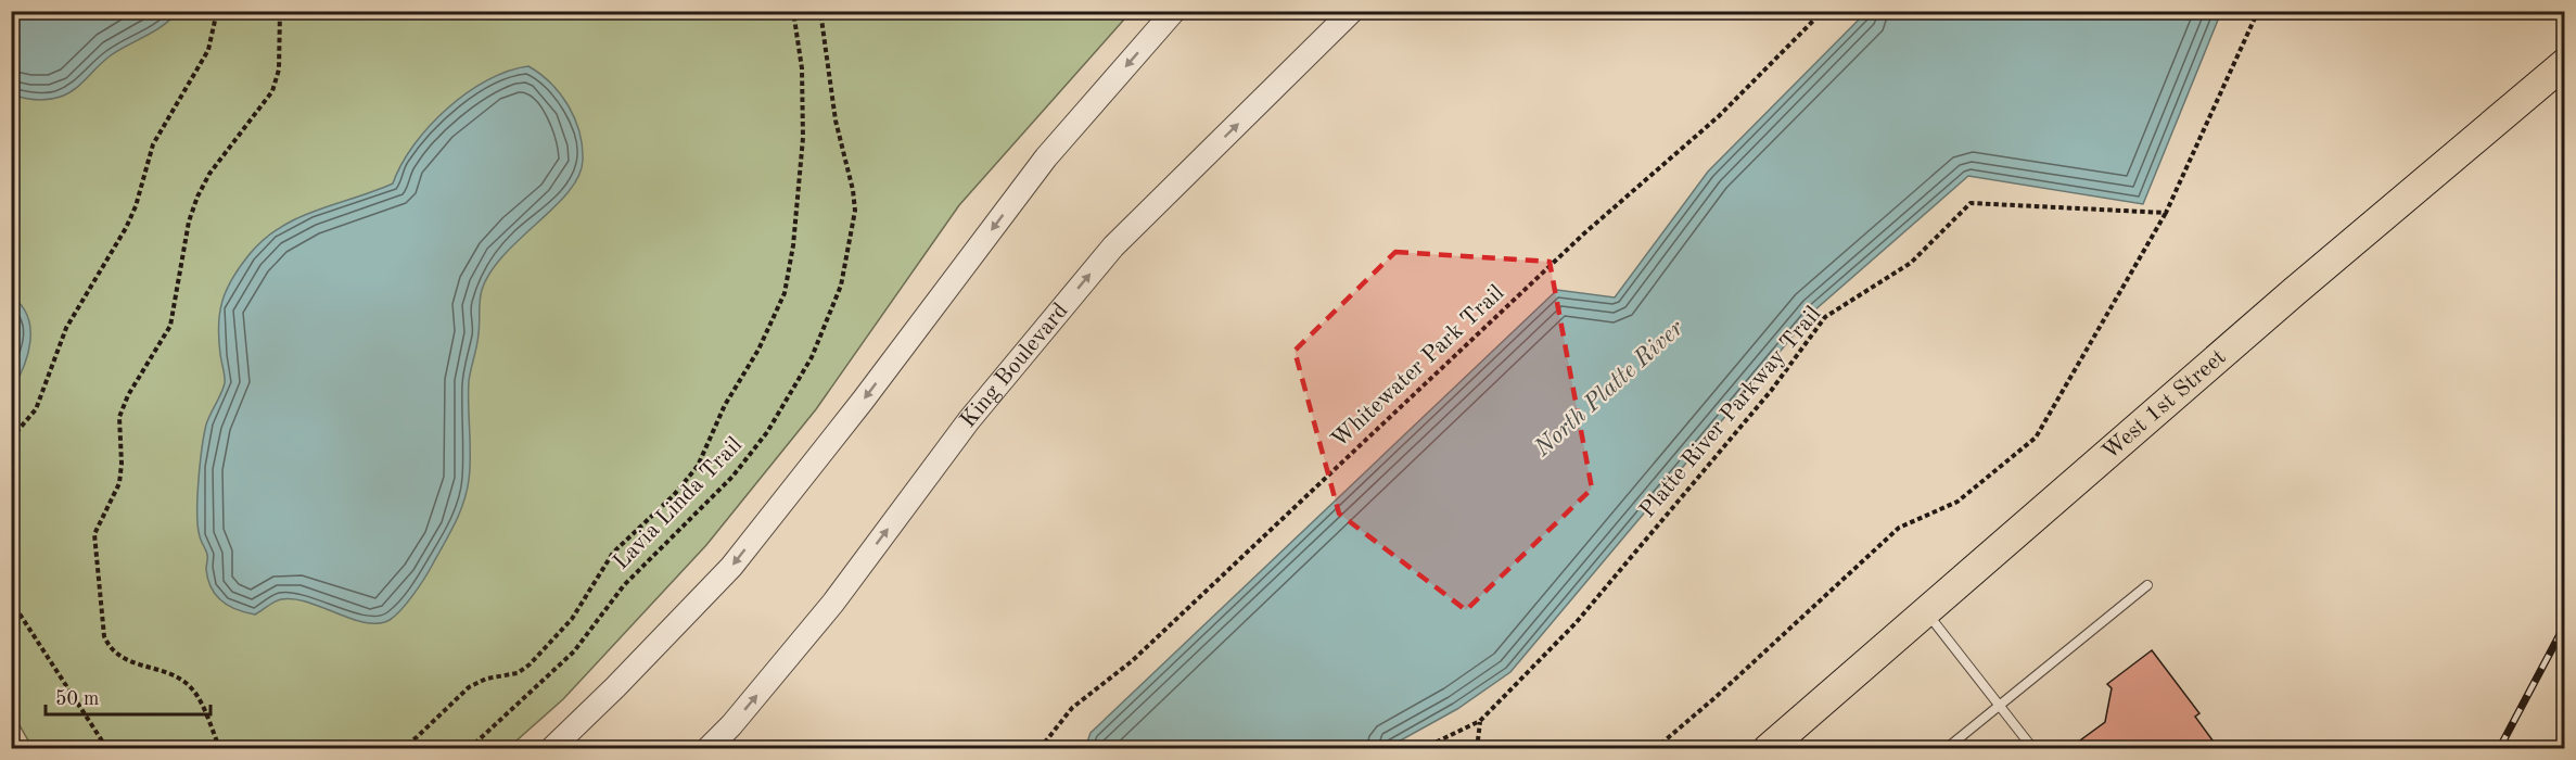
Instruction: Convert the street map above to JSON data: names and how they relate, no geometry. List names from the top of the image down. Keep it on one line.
{"streets":{"main road":["West 1st Street"],"street":["King Boulevard"],"path":["Whitewater Park Trail","Platte River Parkway Trail","Lavia Linda Trail"]},"water":["North Platte River"],"scale_bar":"50 m"}
